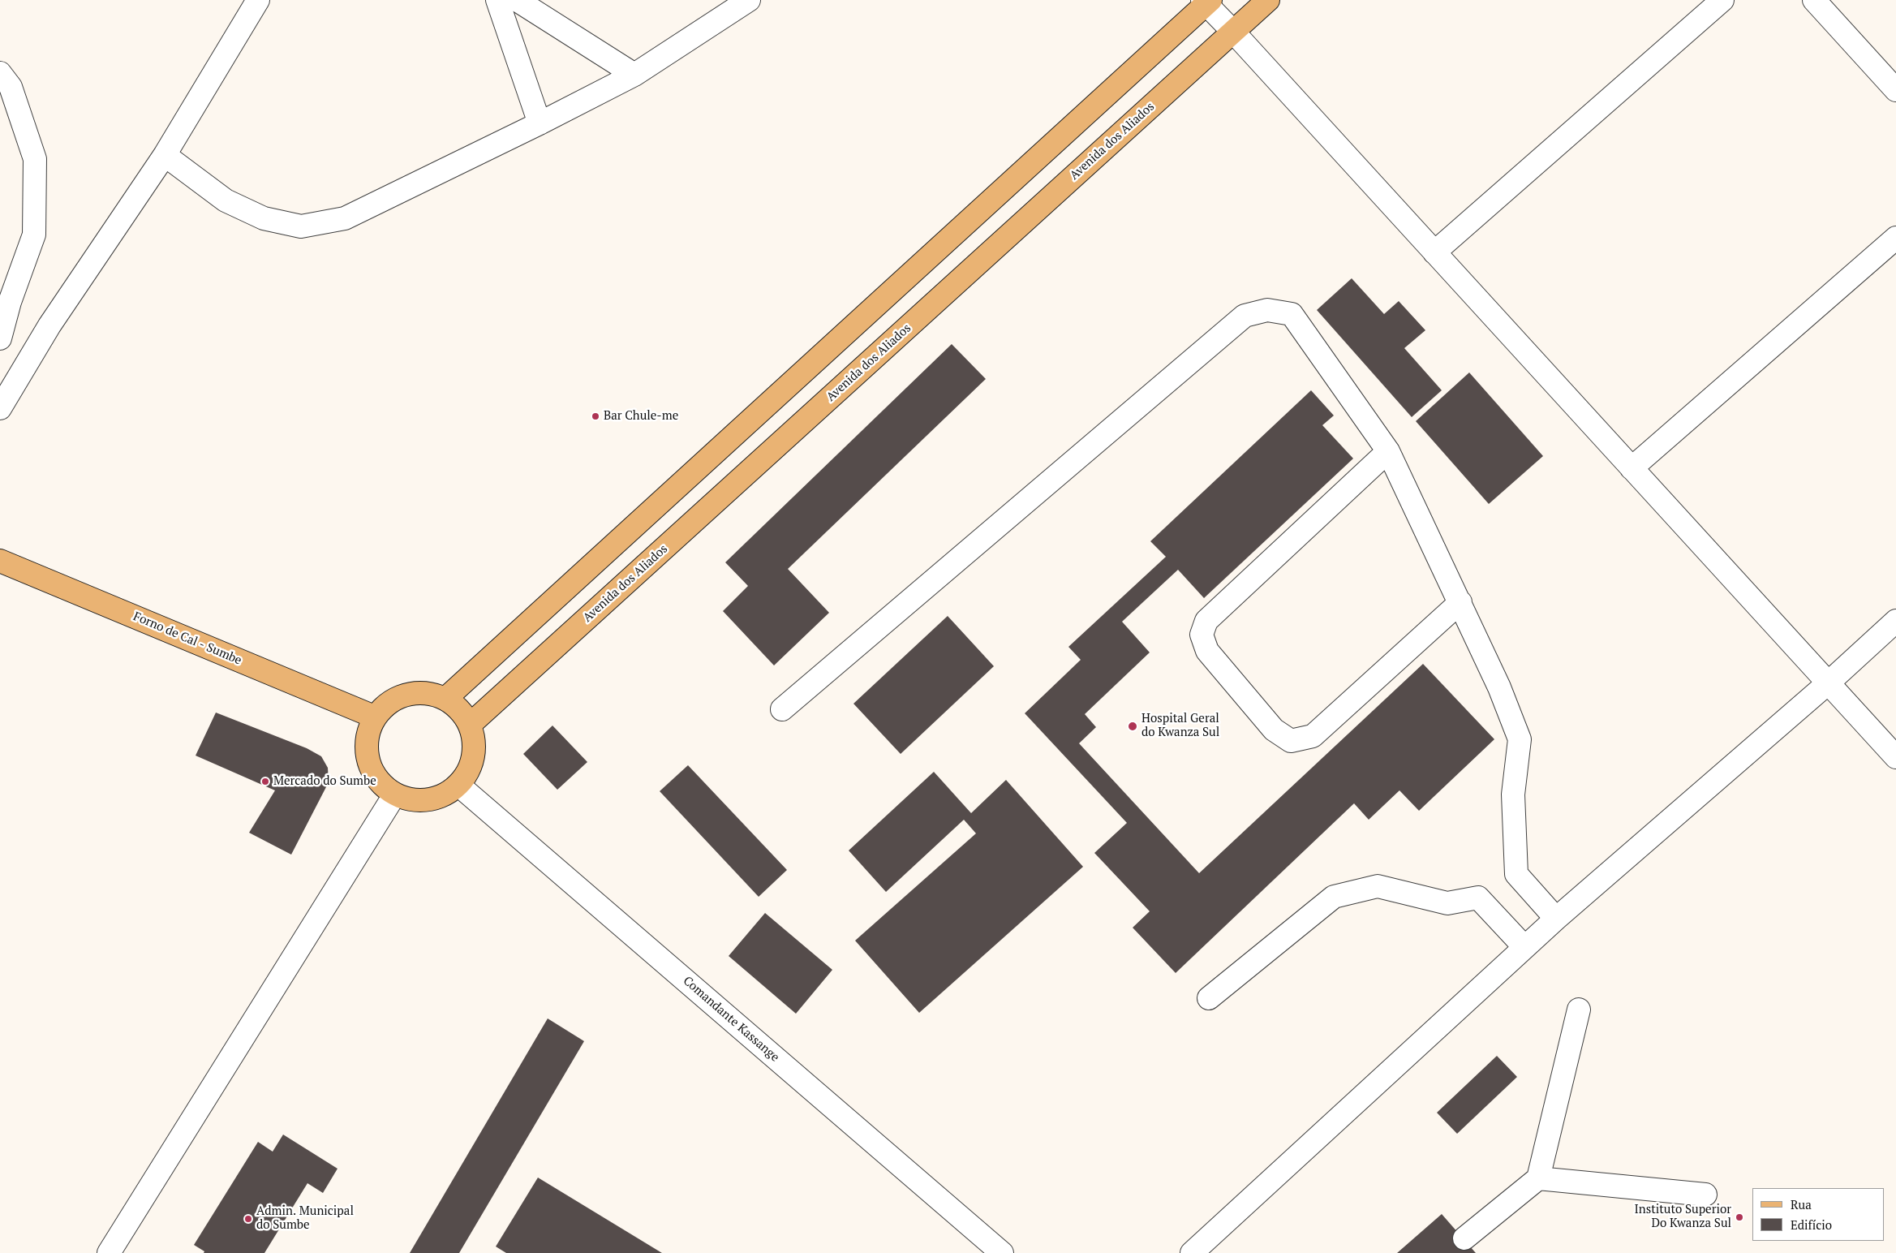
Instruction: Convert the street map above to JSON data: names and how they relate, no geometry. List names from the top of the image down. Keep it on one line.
{"streets":{"main road":["Avenida dos Aliados","Forno de Cal - Sumbe"],"street":["Comandante Kassange"]},"crossings":[["Avenida dos Aliados","Forno de Cal - Sumbe"],["Avenida dos Aliados","Comandante Kassange"],["Forno de Cal - Sumbe","Comandante Kassange"]],"places":["Bar Chule-me","Hospital Geral do Kwanza Sul","Mercado do Sumbe","Instituto Superior Do Kwanza Sul","Admin. Municipal do Sumbe"],"legend":["Rua","Edifício"]}
